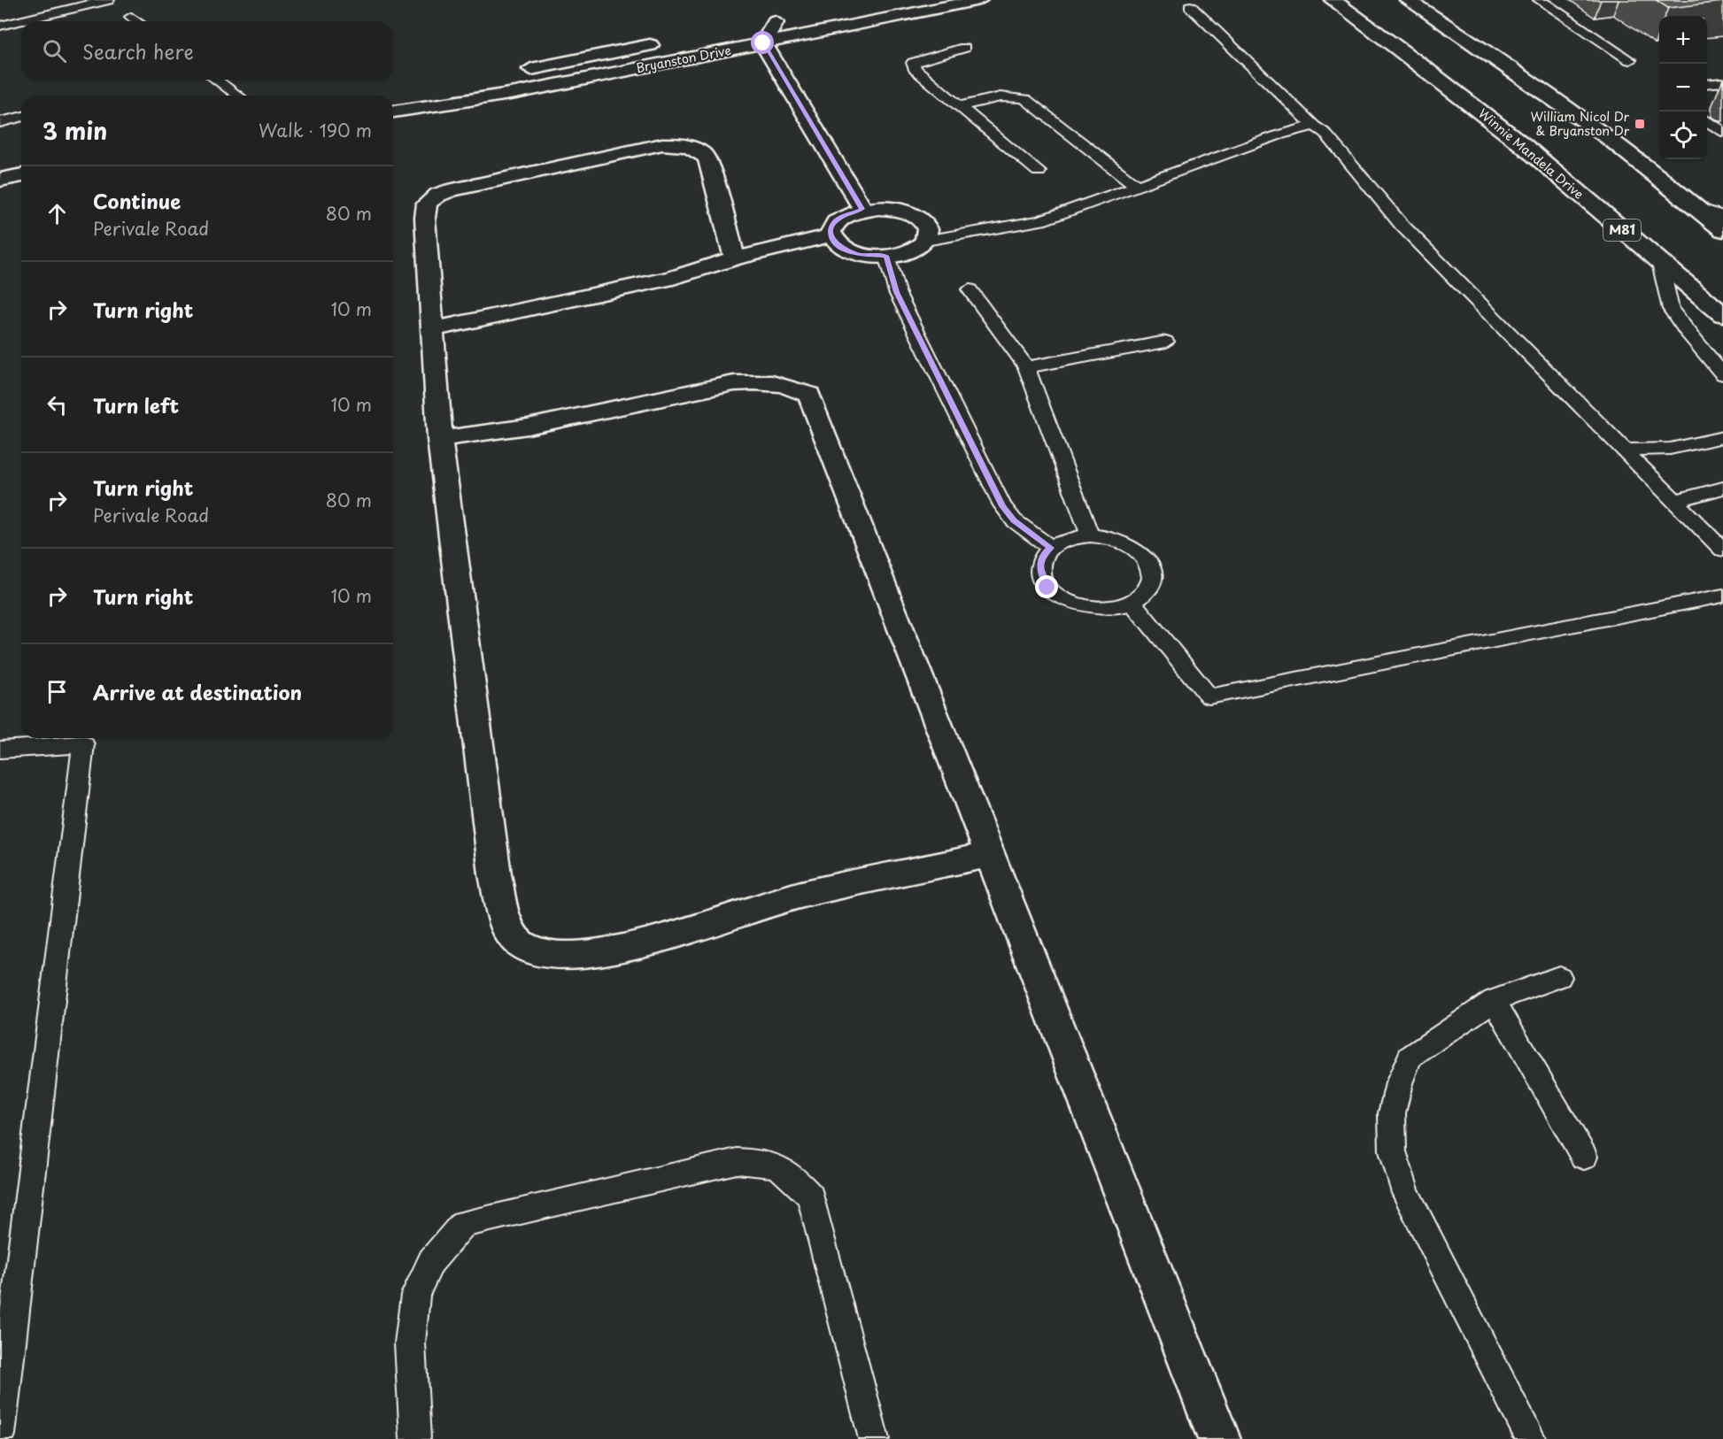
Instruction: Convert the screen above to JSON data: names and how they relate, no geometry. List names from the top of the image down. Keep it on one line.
{"streets":{"street":["Bryanston Drive","Winnie Mandela Drive","M81"]},"places":{"transit":["William Nicol Dr & Bryanston Dr"]},"page":{"map_buttons":["+","−"],"search":"Search here","heading":["3 min","Walk · 190 m"],"list":[["Continue","Perivale Road","80 m"],["Turn right","10 m"],["Turn left","10 m"],["Turn right","Perivale Road","80 m"],["Turn right","10 m"],"Arrive at destination"]}}
